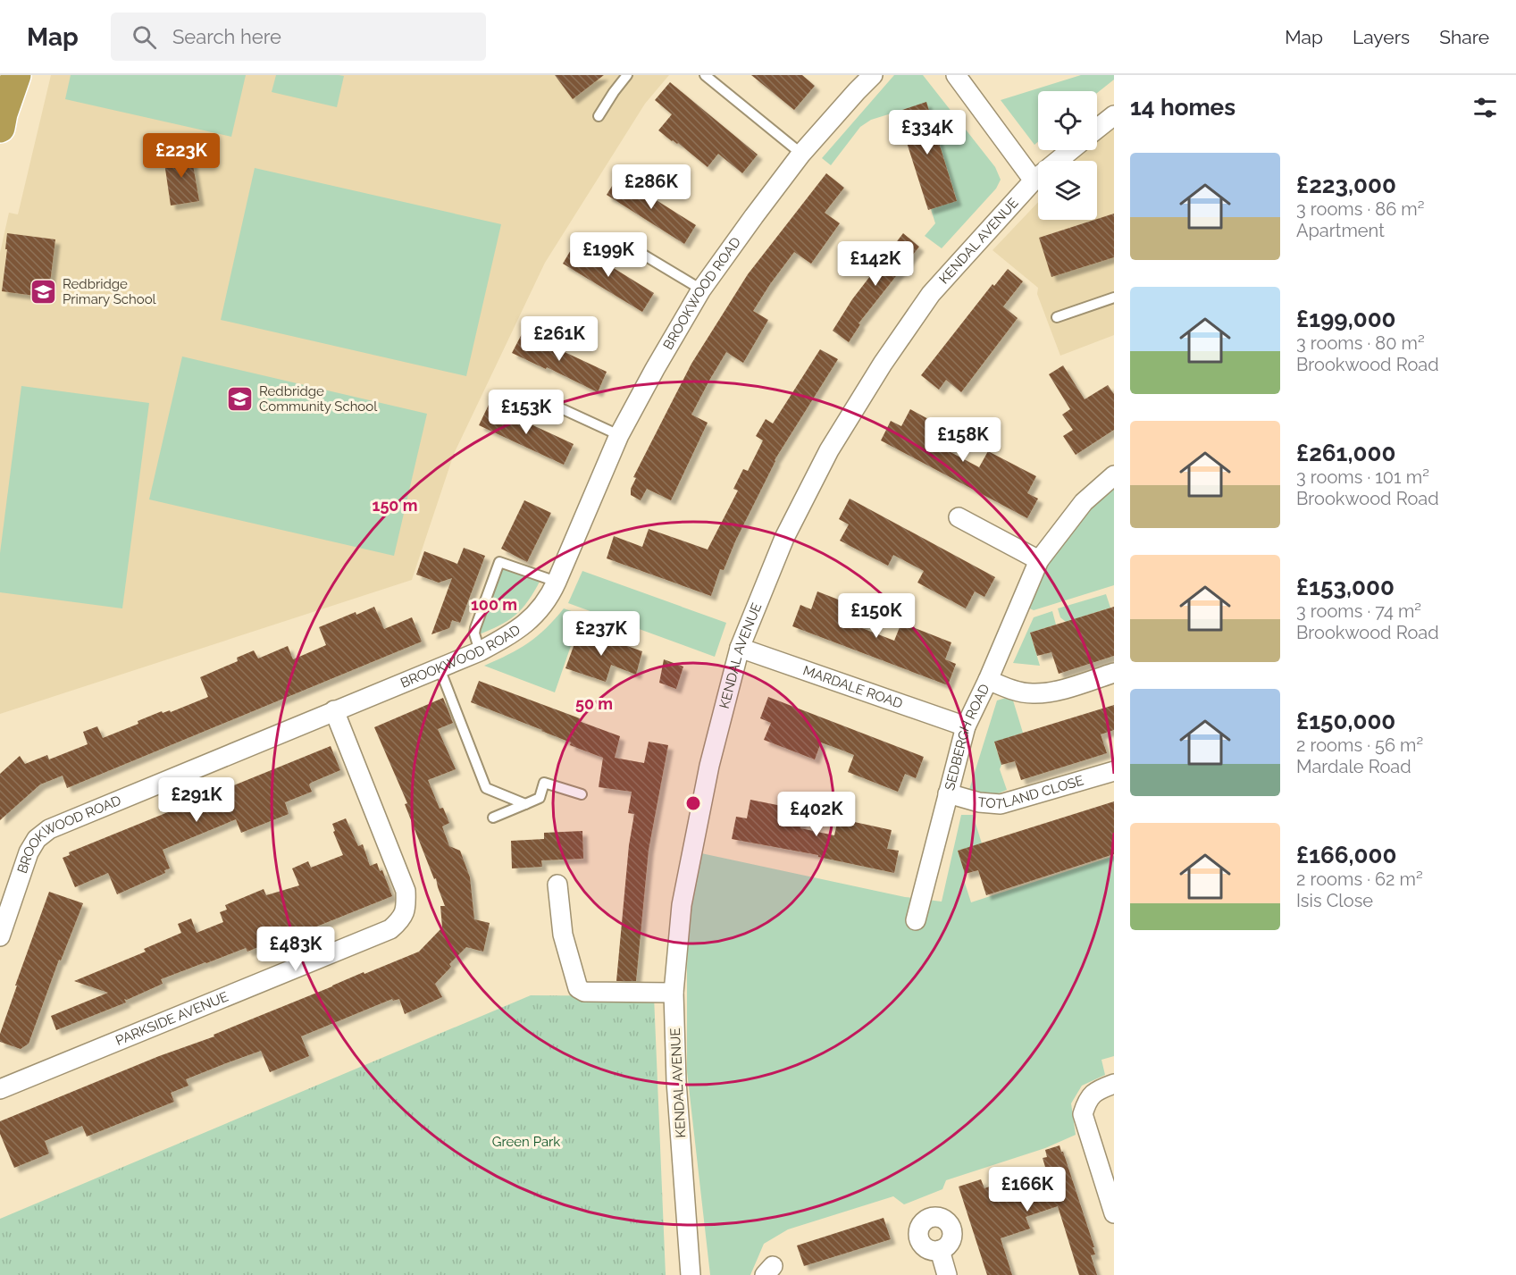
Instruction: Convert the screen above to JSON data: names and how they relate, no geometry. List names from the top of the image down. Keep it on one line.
{"streets":{"street":["KENDAL AVENUE","BROOKWOOD ROAD","MARDALE ROAD","SEDBERGH ROAD","TOTLAND CLOSE","PARKSIDE AVENUE"]},"crossings":[["KENDAL AVENUE","MARDALE ROAD"],["BROOKWOOD ROAD","PARKSIDE AVENUE"],["MARDALE ROAD","SEDBERGH ROAD"],["SEDBERGH ROAD","TOTLAND CLOSE"]],"parks":["Green Park"],"places":{"school or university":["Redbridge Primary School","Redbridge Community School"]},"page":{"header":"Map","search":"Search here","nav":["Map","Layers","Share"],"heading":"14 homes","price":["£334K","£223K","£286K","£199K","£142K","£261K","£153K","£158K","£150K","£237K","£291K","£402K","£483K","£166K"],"list":[{"name":"£223,000","note":"3 rooms · 86 m² · Apartment"},{"name":"£199,000","note":"3 rooms · 80 m² · Brookwood Road"},{"name":"£261,000","note":"3 rooms · 101 m² · Brookwood Road"},{"name":"£153,000","note":"3 rooms · 74 m² · Brookwood Road"},{"name":"£150,000","note":"2 rooms · 56 m² · Mardale Road"},{"name":"£166,000","note":"2 rooms · 62 m² · Isis Close"}]},"rings":["150 m","100 m","50 m"]}
